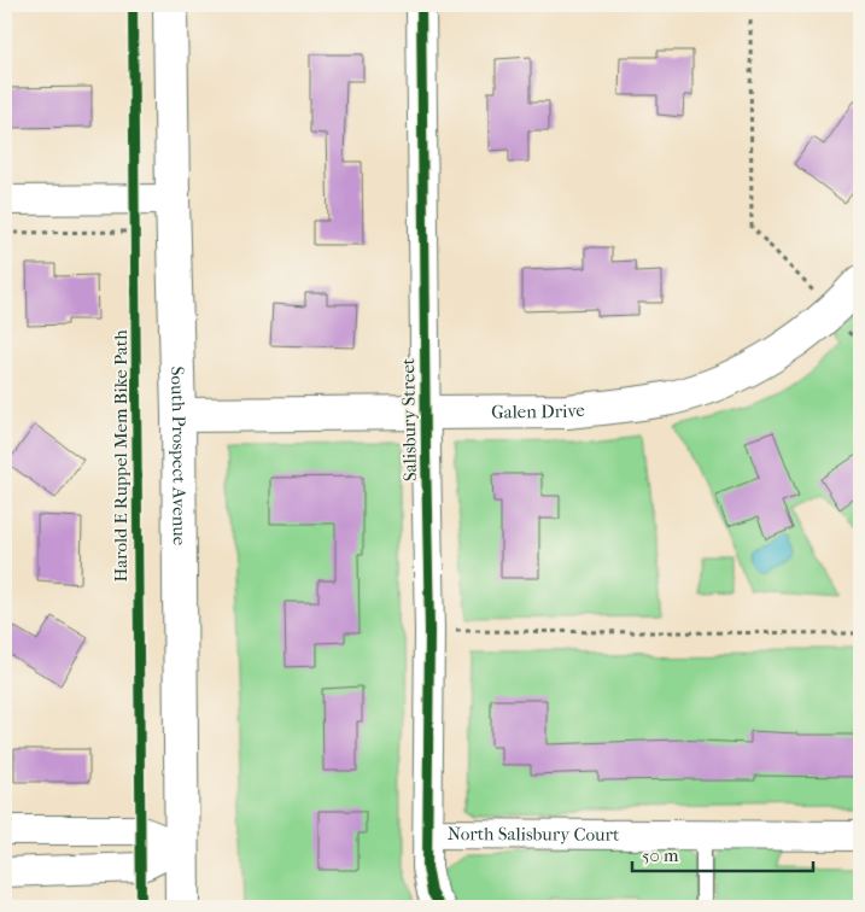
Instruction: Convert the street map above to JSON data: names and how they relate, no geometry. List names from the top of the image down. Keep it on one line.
{"streets":{"main road":["Galen Drive","South Prospect Avenue"],"street":["Salisbury Street","North Salisbury Court"],"cycle path":["Harold E Ruppel Mem Bike Path"]},"crossings":[["Galen Drive","Salisbury Street"],["Galen Drive","South Prospect Avenue"],["Salisbury Street","North Salisbury Court"]],"scale_bar":"50 m"}
